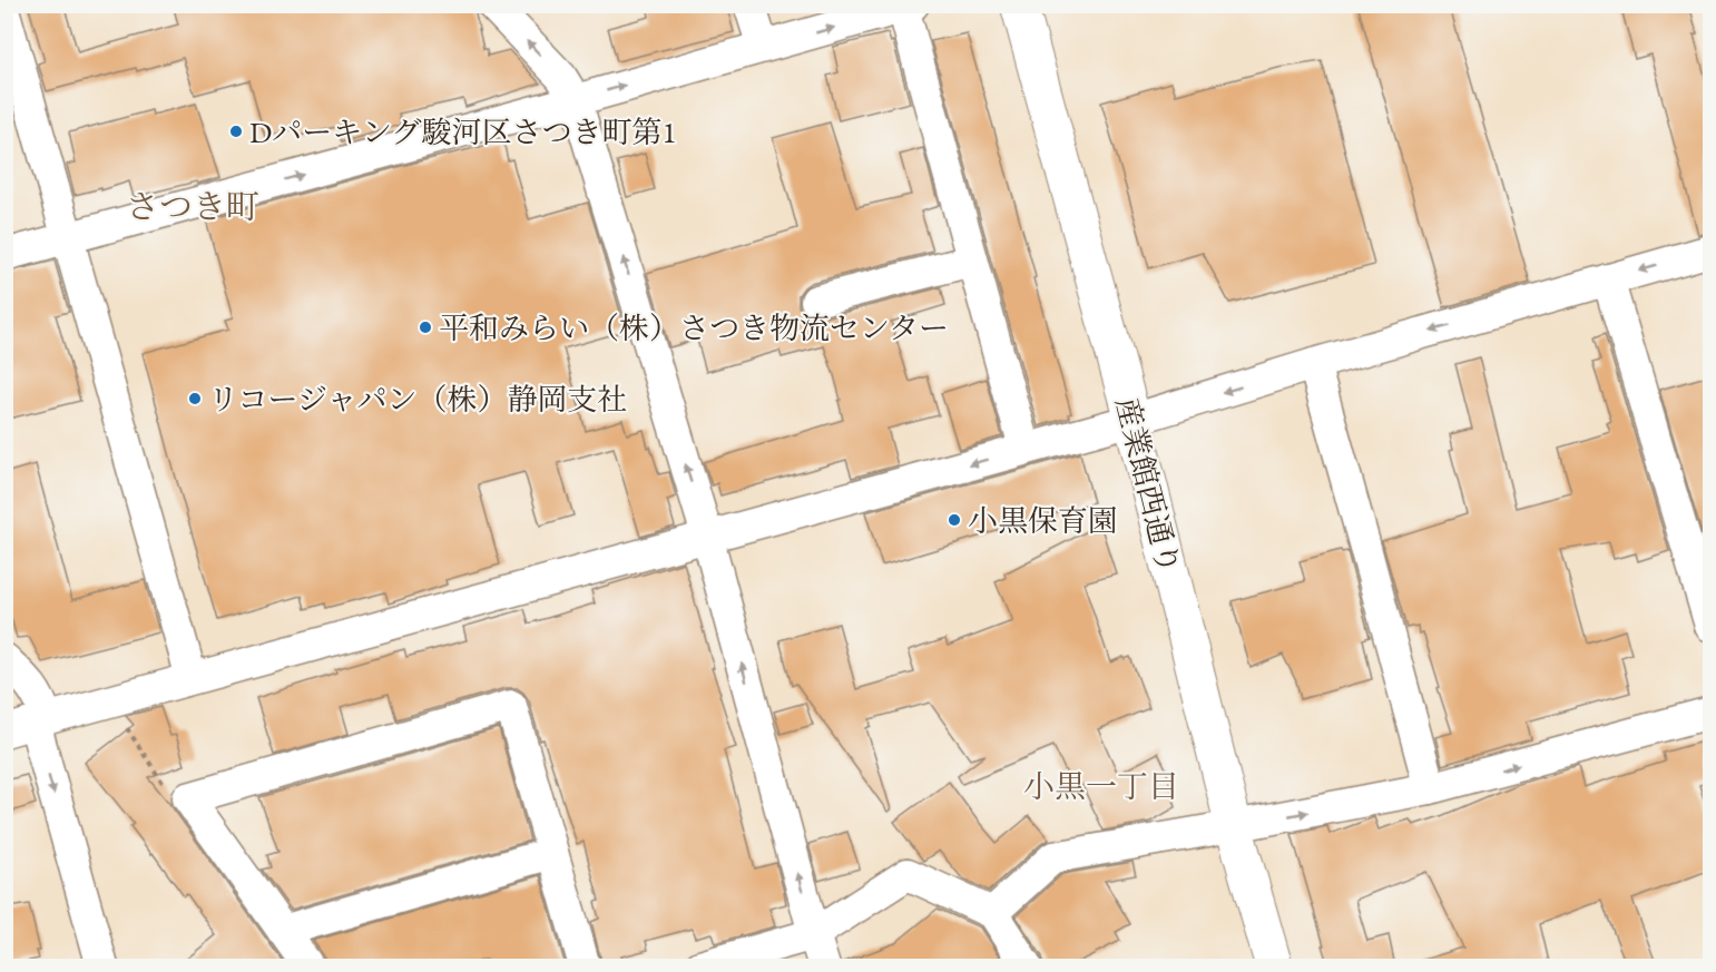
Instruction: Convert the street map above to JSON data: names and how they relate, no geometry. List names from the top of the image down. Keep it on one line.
{"streets":{"street":["産業館西通り"]},"districts":["さつき町","小黒一丁目"],"places":["Dパーキング駿河区さつき町第1","平和みらい（株）さつき物流センター","リコージャパン（株）静岡支社","小黒保育園"]}
